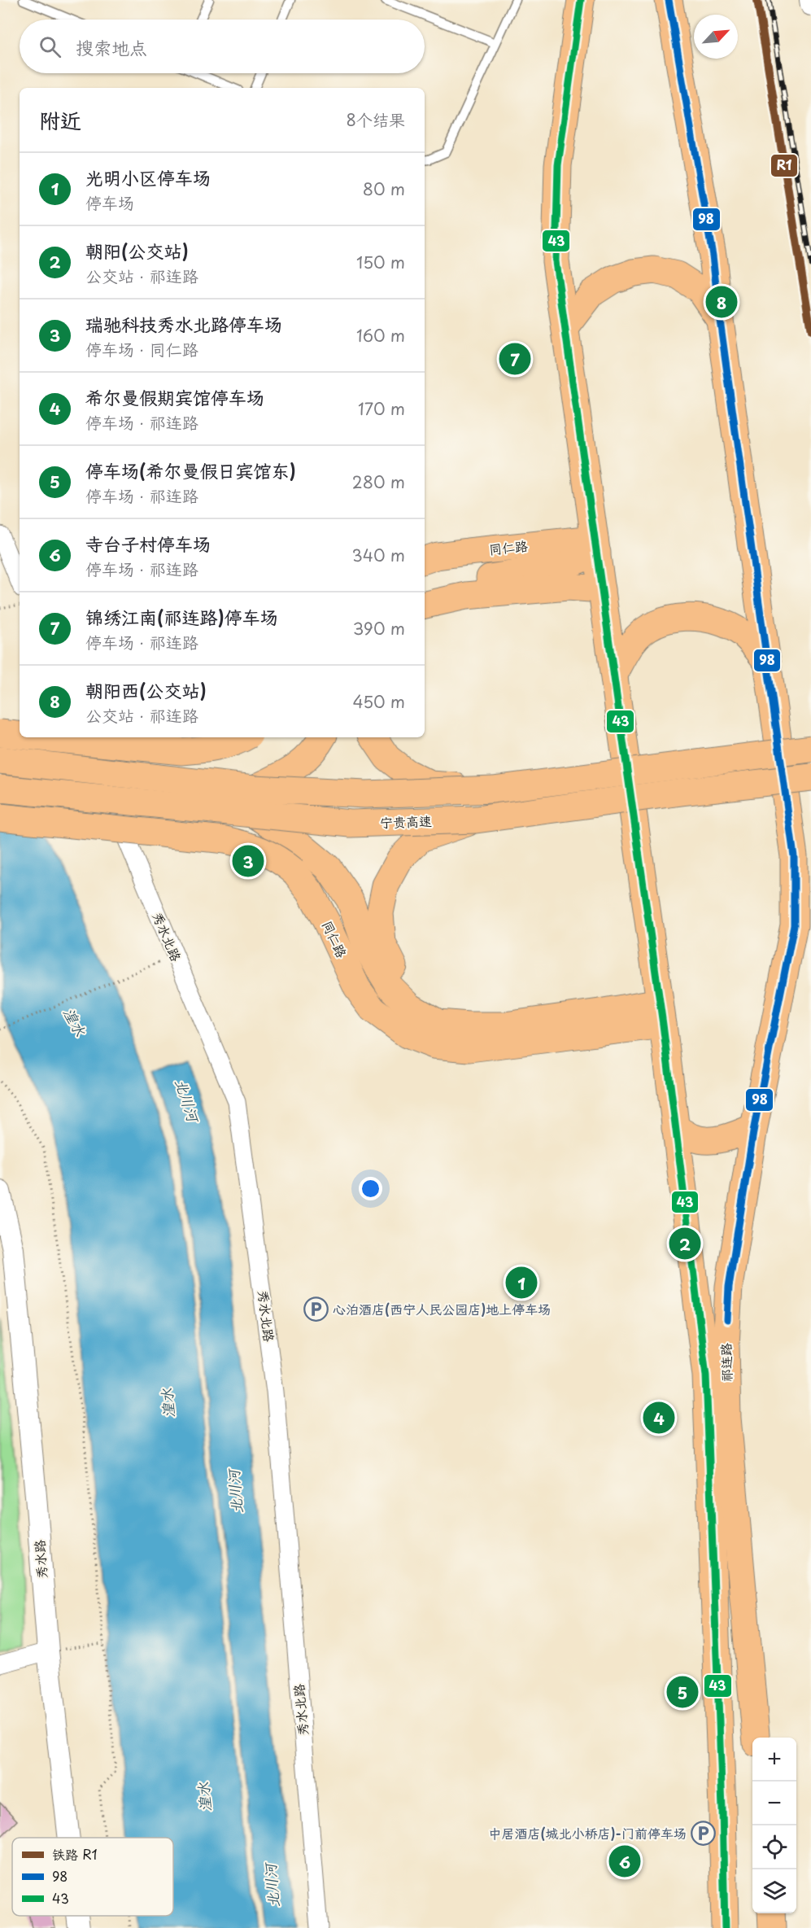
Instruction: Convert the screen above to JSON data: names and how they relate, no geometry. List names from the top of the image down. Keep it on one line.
{"streets":{"main road":["同仁路","宁贵高速","祁连路"],"street":["秀水北路","秀水路"]},"crossings":[["同仁路","祁连路"]],"water":["湟水","北川河"],"places":{"parking":["心泊酒店(西宁人民公园店)地上停车场","中居酒店(城北小桥店)-门前停车场"]},"lines":["rail line R1","transit line 98","transit line 43"],"legend":["铁路 R1","98","43"],"north":"top right","page":{"search":"搜索地点","heading":["附近","8个结果"],"list":[{"mark":"1","name":"光明小区停车场","note":"停车场","value":"80 m"},{"mark":"2","name":"朝阳(公交站)","note":"公交站 · 祁连路","value":"150 m"},{"mark":"3","name":"瑞驰科技秀水北路停车场","note":"停车场 · 同仁路","value":"160 m"},{"mark":"4","name":"希尔曼假期宾馆停车场","note":"停车场 · 祁连路","value":"170 m"},{"mark":"5","name":"停车场(希尔曼假日宾馆东)","note":"停车场 · 祁连路","value":"280 m"},{"mark":"6","name":"寺台子村停车场","note":"停车场 · 祁连路","value":"340 m"},{"mark":"7","name":"锦绣江南(祁连路)停车场","note":"停车场 · 祁连路","value":"390 m"},{"mark":"8","name":"朝阳西(公交站)","note":"公交站 · 祁连路","value":"450 m"}],"pins":["8","7","3","2","1","4","5","6"],"map_buttons":["+","−"]}}
